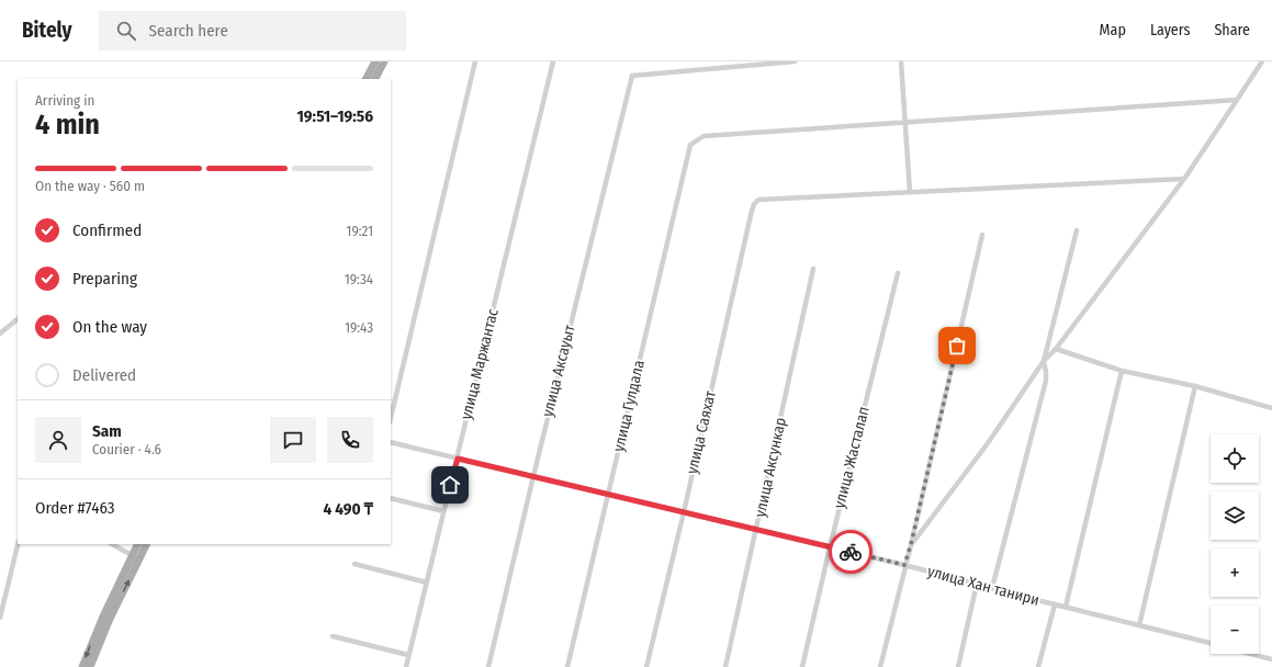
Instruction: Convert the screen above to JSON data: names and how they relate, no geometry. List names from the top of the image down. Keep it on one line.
{"streets":{"street":["улица Маржантас","улица Аксауыт","улица Гулдала","улица Саяхат","улица Жасталап","улица Аксункар","улица Хан танири"]},"crossings":[["улица Маржантас","улица Хан танири"],["улица Аксауыт","улица Хан танири"],["улица Гулдала","улица Хан танири"],["улица Саяхат","улица Хан танири"],["улица Жасталап","улица Хан танири"],["улица Аксункар","улица Хан танири"]],"page":{"header":"Bitely","search":"Search here","nav":["Map","Layers","Share"],"heading":["4 min","Arriving in","19:51–19:56"],"panel":["Sam","Courier · 4.6","Order #7463","4 490 ₸"],"bar":"On the way · 560 m","list":[["Confirmed","19:21"],["Preparing","19:34"],["On the way","19:43"],"Delivered"],"map_buttons":["+","−"]}}
